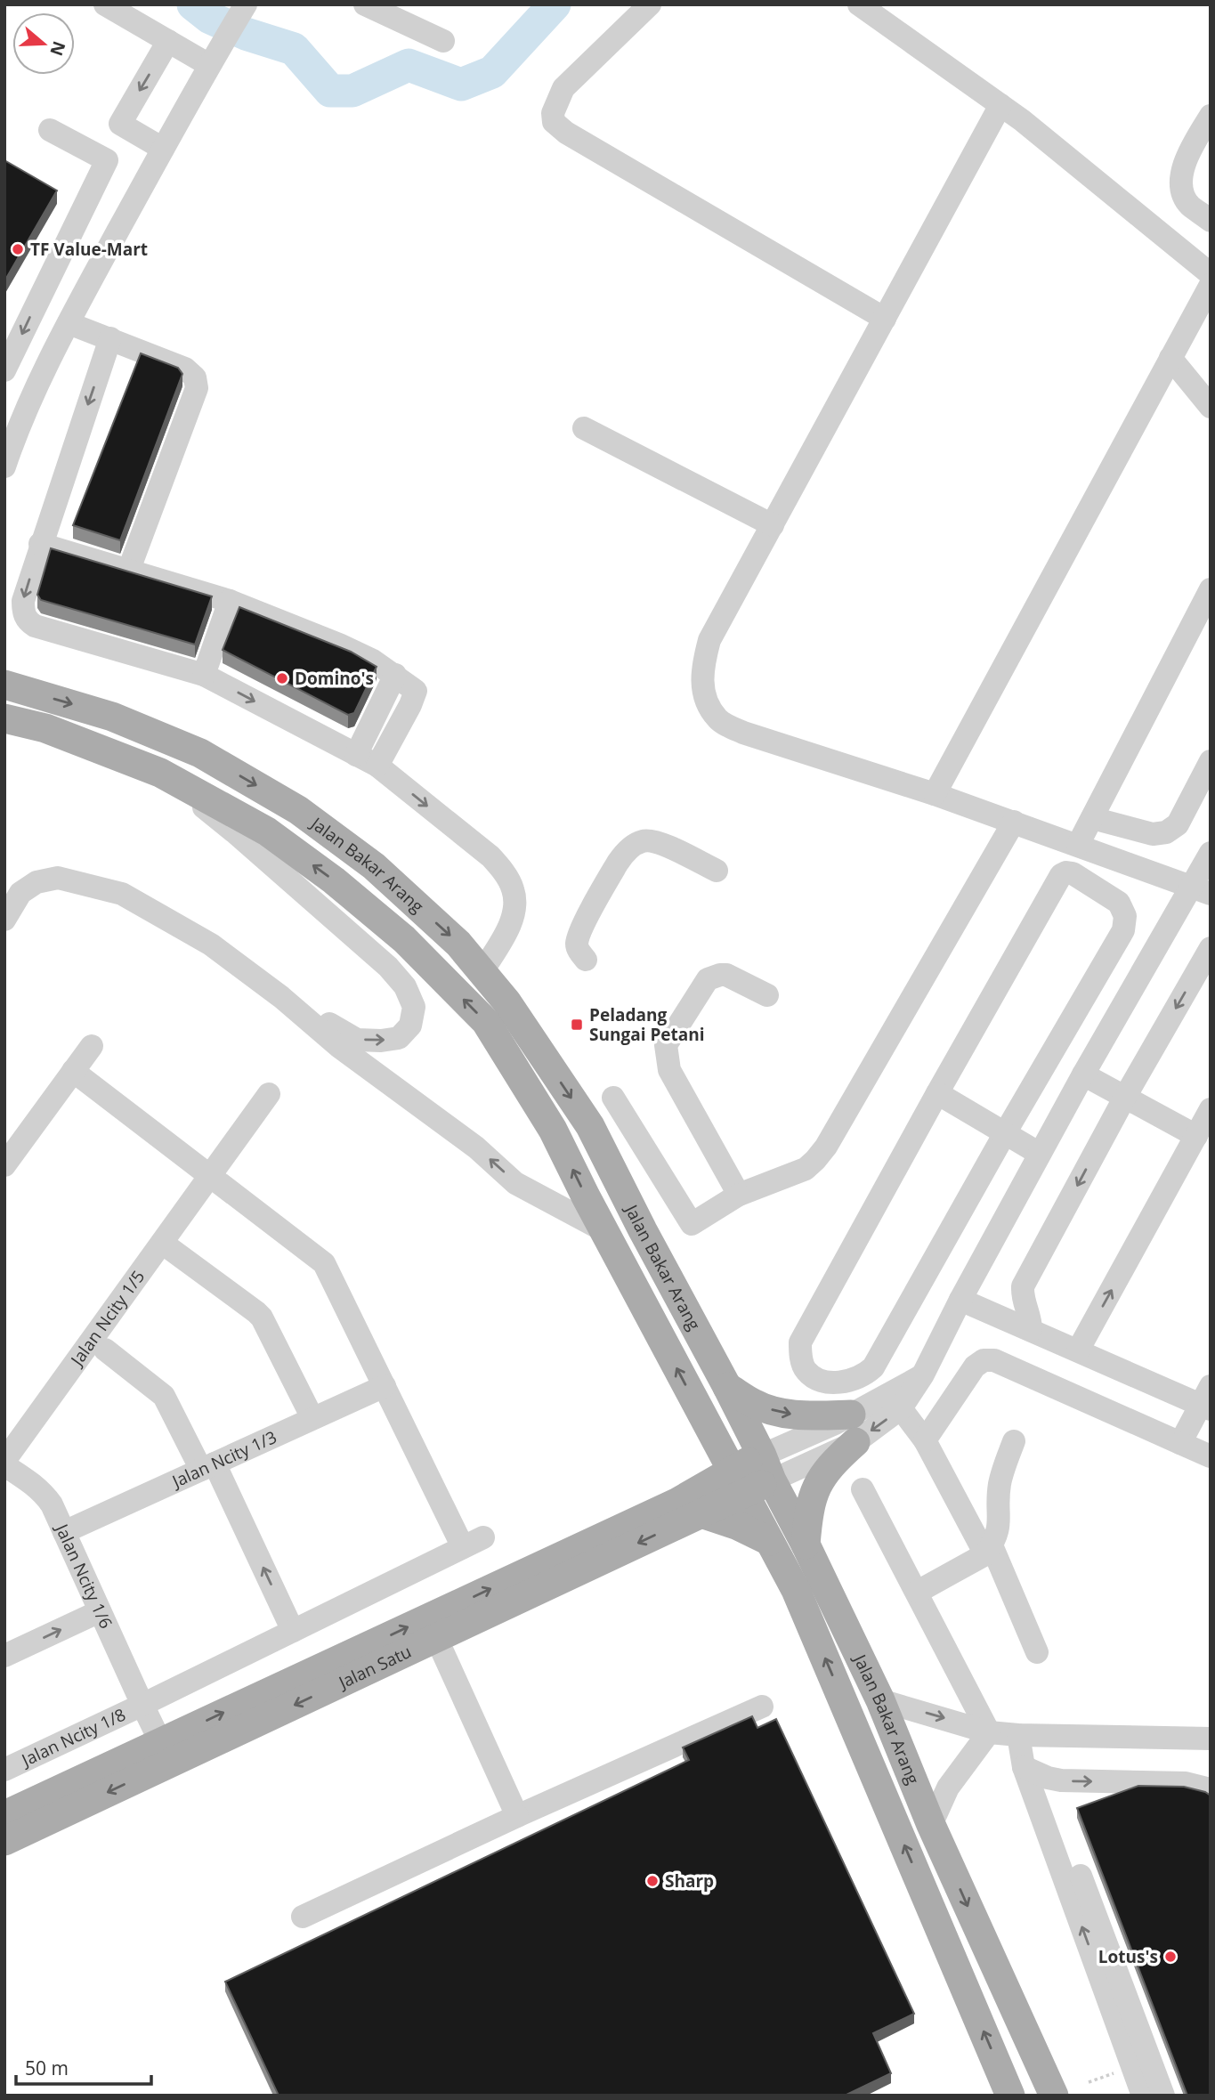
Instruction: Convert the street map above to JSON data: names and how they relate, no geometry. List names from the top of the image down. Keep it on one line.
{"streets":{"main road":["Jalan Bakar Arang","Jalan Satu"],"street":["Jalan Ncity 1/5","Jalan Ncity 1/3","Jalan Ncity 1/6","Jalan Ncity 1/8"]},"crossings":[["Jalan Bakar Arang","Jalan Satu"],["Jalan Ncity 1/5","Jalan Ncity 1/6"],["Jalan Ncity 1/3","Jalan Ncity 1/6"],["Jalan Ncity 1/3","Jalan Ncity 1/8"],["Jalan Ncity 1/6","Jalan Satu"],["Jalan Ncity 1/6","Jalan Ncity 1/8"]],"places":{"other":["TF Value-Mart","Domino's","Sharp","Lotus's"],"transit":["Peladang Sungai Petani"]},"scale_bar":"50 m","north":"right"}
